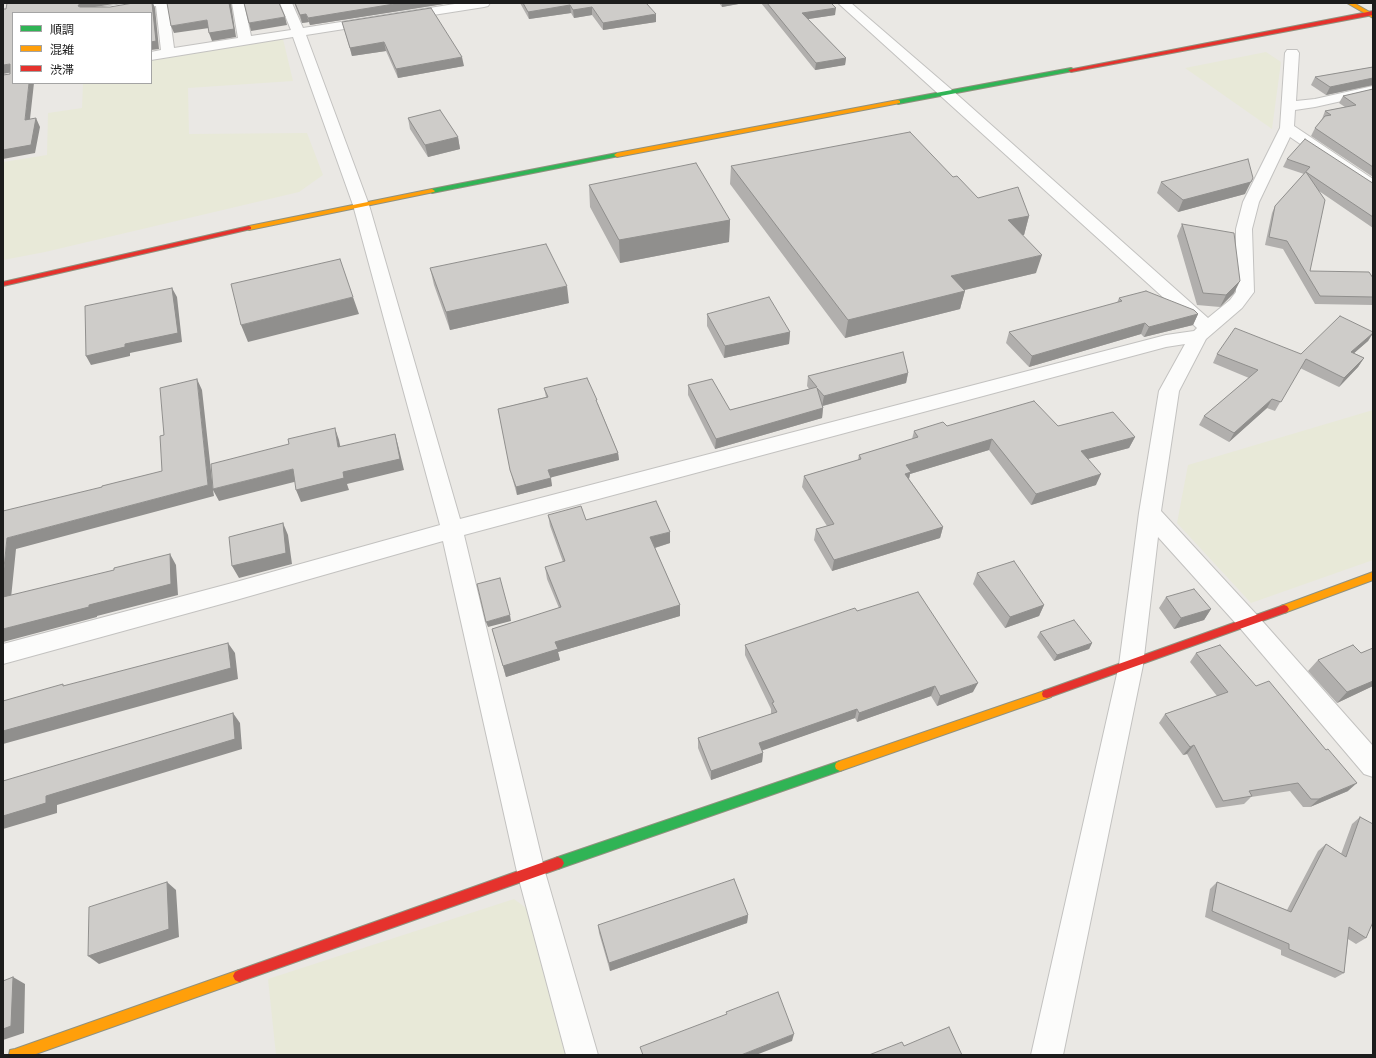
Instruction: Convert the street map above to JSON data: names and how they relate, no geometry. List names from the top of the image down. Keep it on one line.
{"legend":["順調","混雑","渋滞"]}
